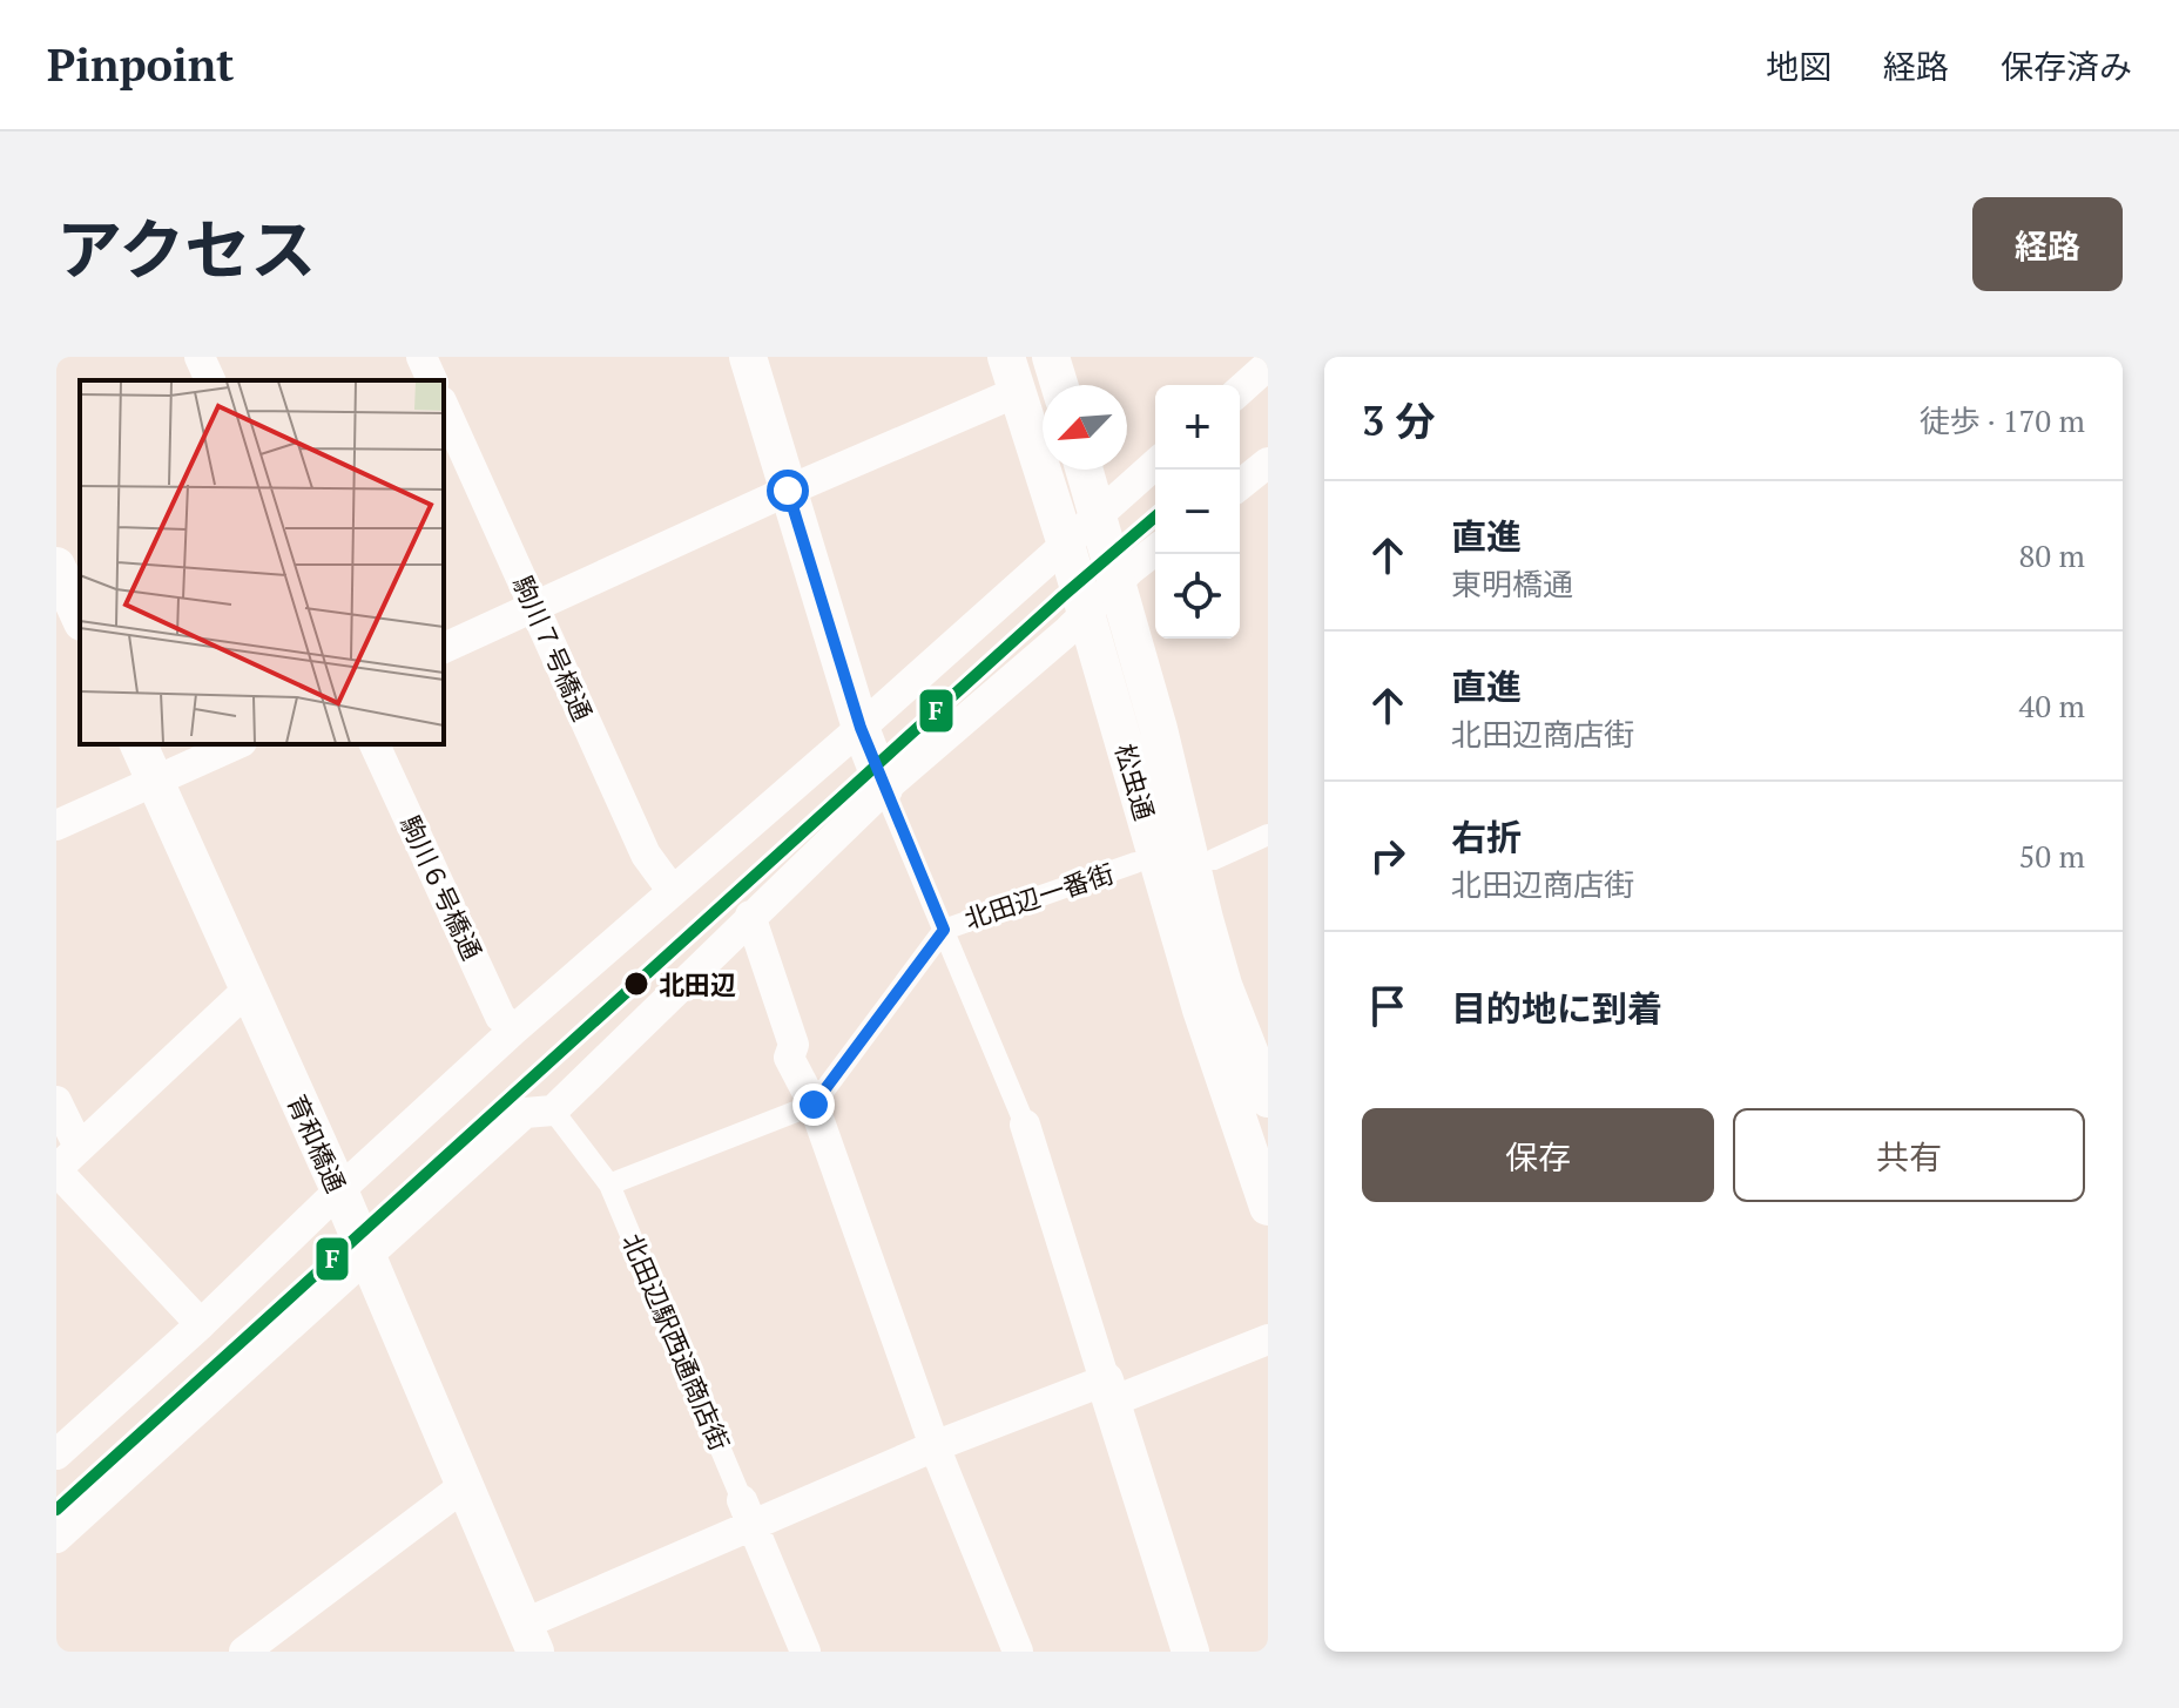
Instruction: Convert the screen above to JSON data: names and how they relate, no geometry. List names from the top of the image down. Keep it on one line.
{"streets":{"street":["駒川７号橋通","松虫通","駒川６号橋通","北田辺一番街","育和橋通","北田辺駅西通商店街"]},"places":["北田辺"],"lines":["transit line F"],"north":"bottom left","page":{"header":"Pinpoint","nav":["地図","経路","保存済み"],"title":"アクセス","buttons":["経路",["保存","共有"]],"heading":["3 分","徒歩 · 170 m"],"map_buttons":["+","−"],"list":[["直進","東明橋通","80 m"],["直進","北田辺商店街","40 m"],["右折","北田辺商店街","50 m"],"目的地に到着"]}}
